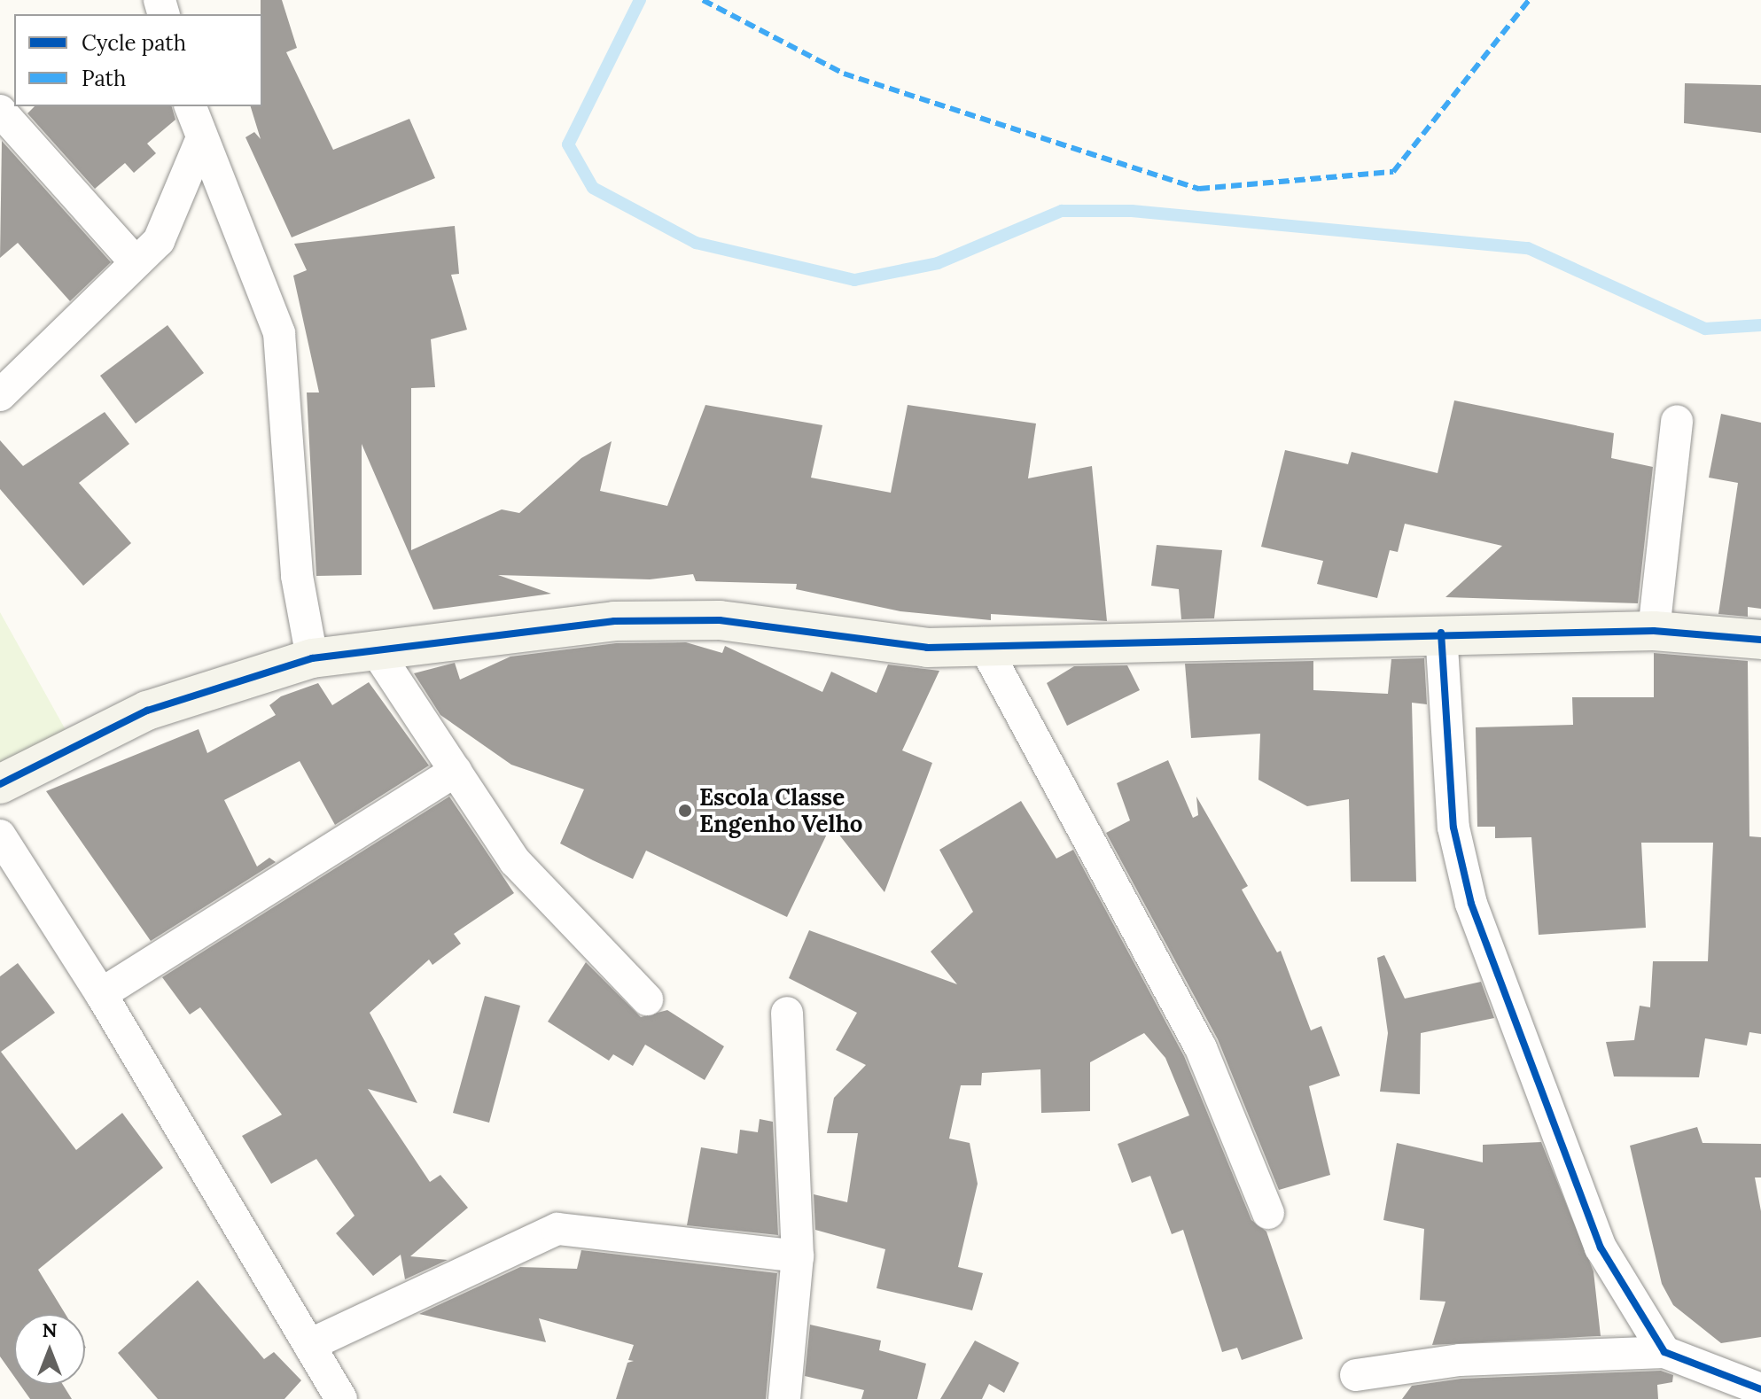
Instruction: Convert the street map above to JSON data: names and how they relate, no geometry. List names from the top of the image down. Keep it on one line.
{"places":["Escola Classe Engenho Velho"],"legend":["Cycle path","Path"],"north":"top"}
